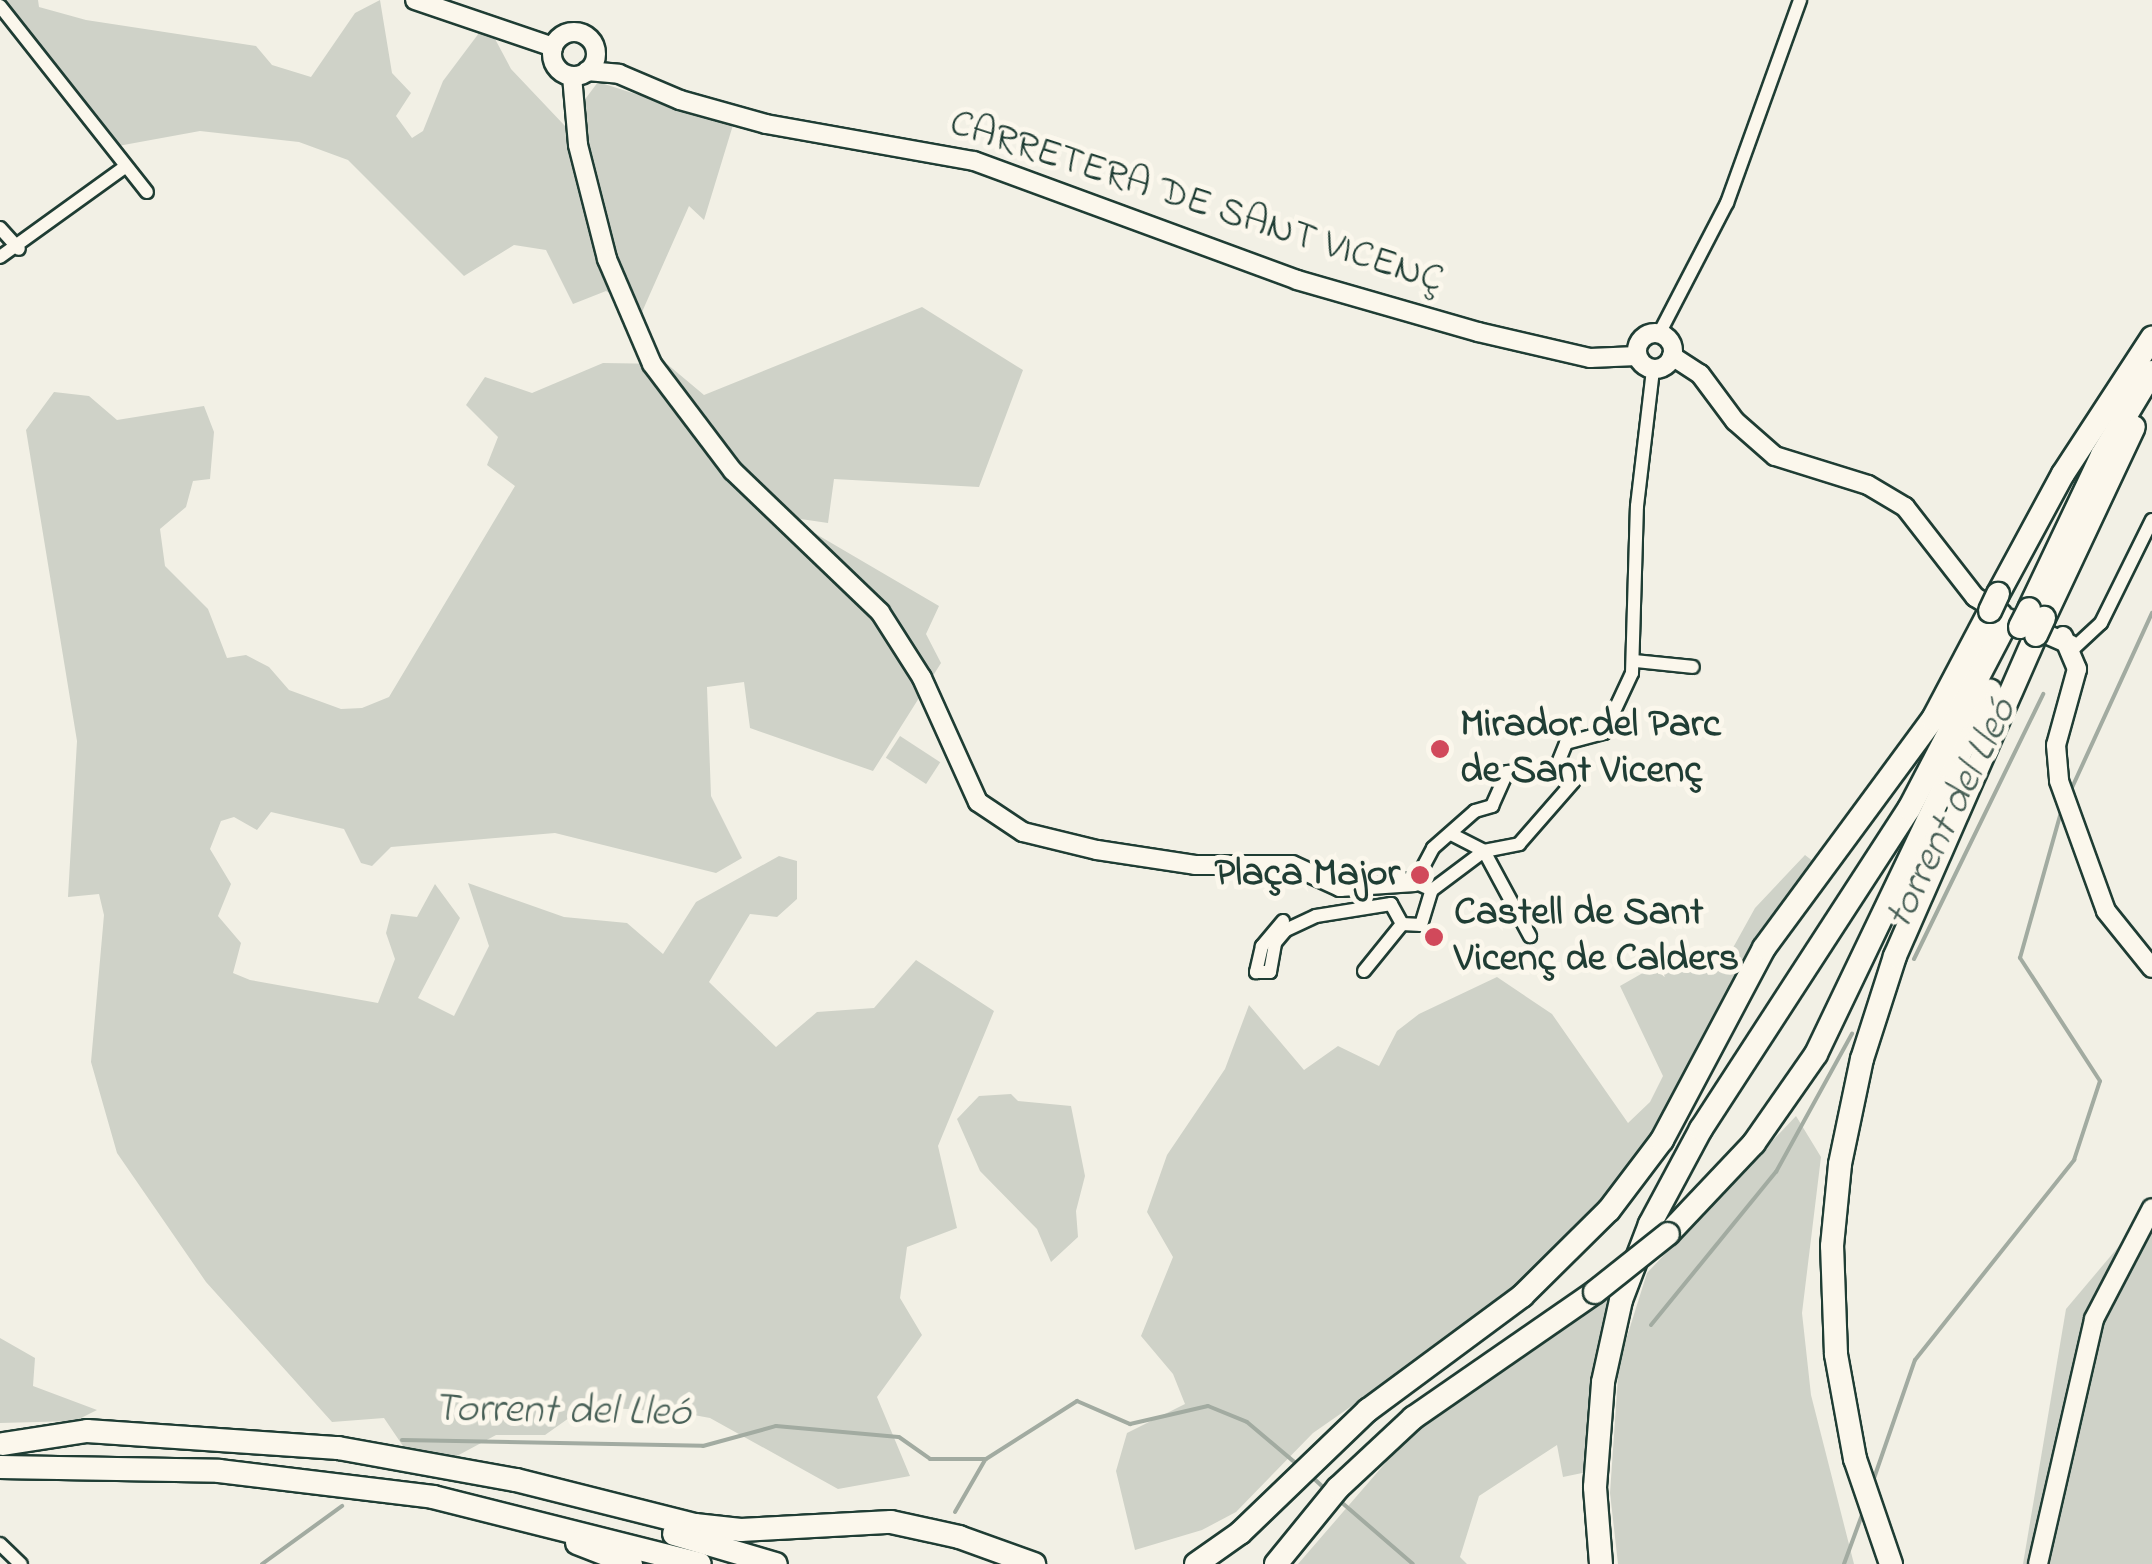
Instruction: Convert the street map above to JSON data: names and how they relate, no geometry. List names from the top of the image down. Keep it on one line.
{"streets":{"street":["CARRETERA DE SANT VICENÇ"]},"water":["torrent del Lleó","Torrent del Lleó"],"places":["Mirador del Parc de Sant Vicenç","Plaça Major","Castell de Sant Vicenç de Calders"]}
